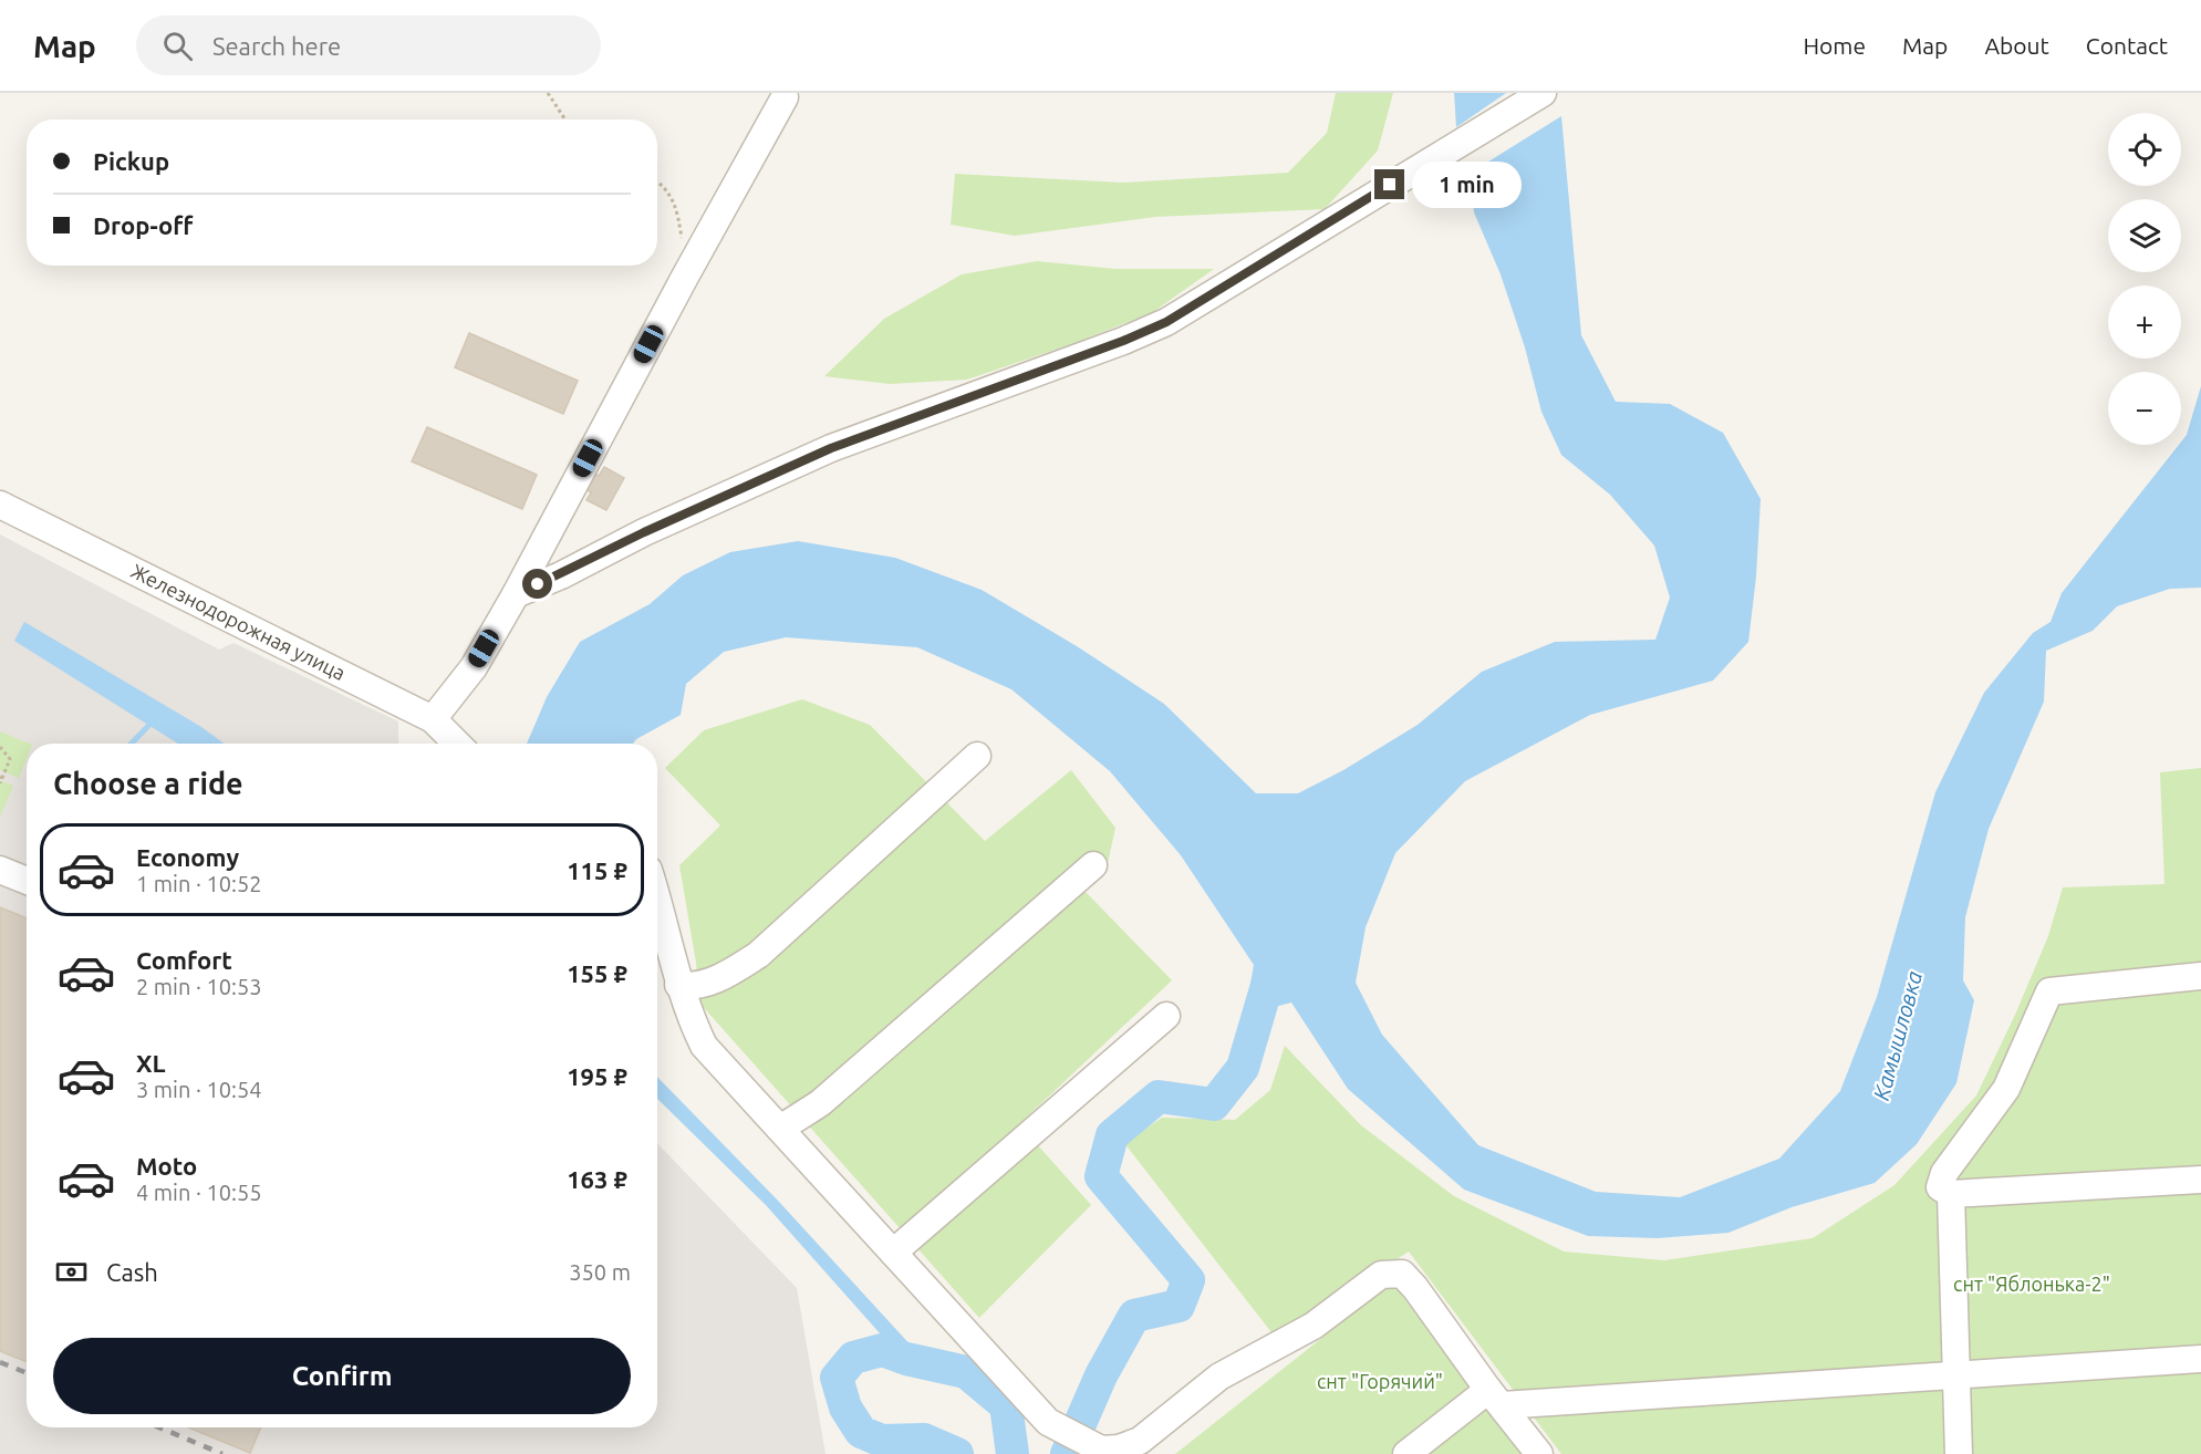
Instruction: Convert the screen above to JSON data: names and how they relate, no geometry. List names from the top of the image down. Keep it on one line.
{"streets":{"street":["Железнодорожная улица"]},"water":["Камышловка"],"parks":["снт \"Яблонька-2\"","снт \"Горячий\""],"page":{"header":"Map","search":"Search here","nav":["Home","Map","About","Contact"],"map_buttons":["+","−"],"banner":["Pickup","Drop-off"],"bubble":"1 min","heading":"Choose a ride","list":[{"name":"Economy","note":"1 min · 10:52","value":"115 ₽"},{"name":"Comfort","note":"2 min · 10:53","value":"155 ₽"},{"name":"XL","note":"3 min · 10:54","value":"195 ₽"},{"name":"Moto","note":"4 min · 10:55","value":"163 ₽"}],"pay":["Cash","350 m"],"buttons":"Confirm"}}
